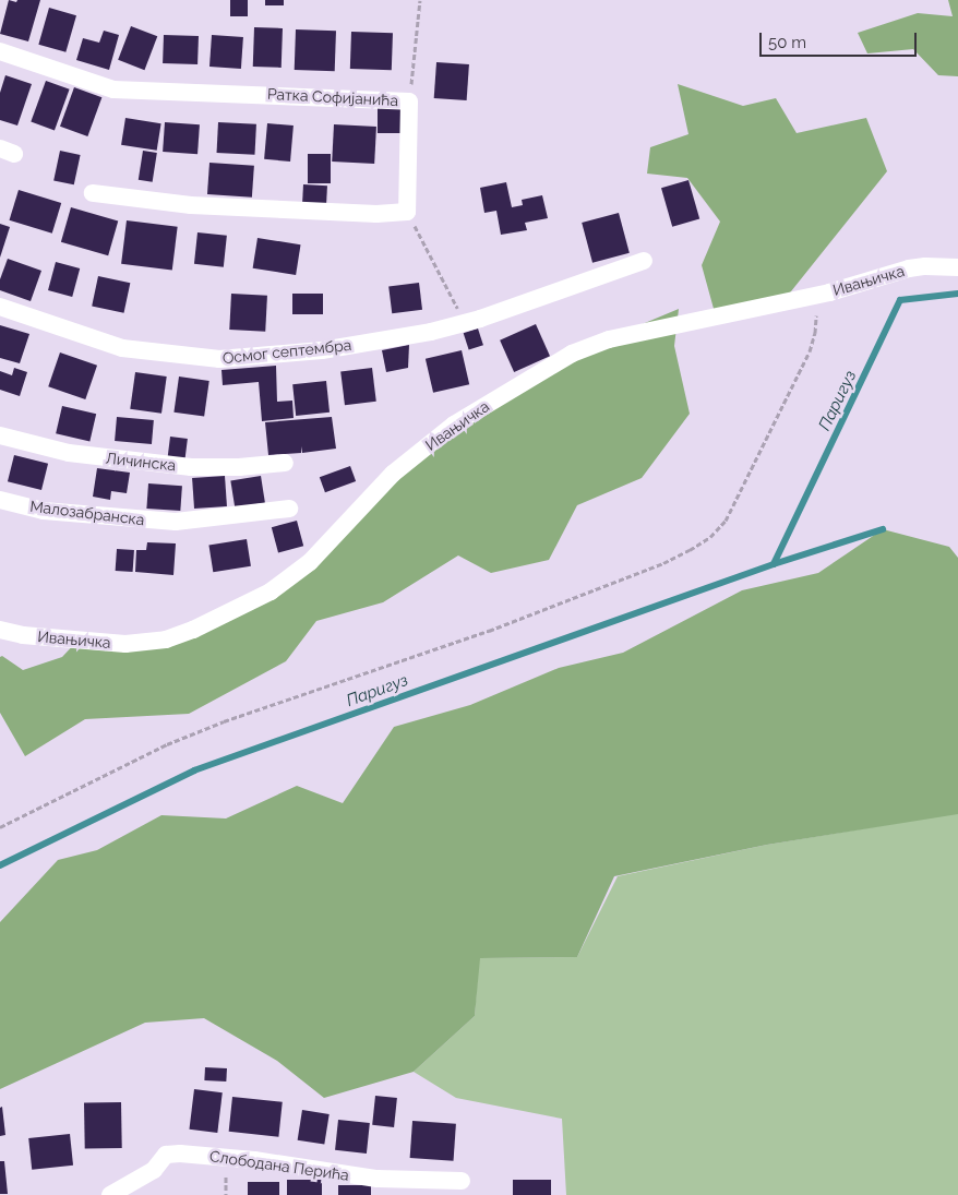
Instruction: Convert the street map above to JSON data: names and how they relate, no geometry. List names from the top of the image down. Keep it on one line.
{"streets":{"street":["Ратка Софијанића","Ивањичка","Осмог септембра","Личинска","Малозабранска","Слободана Перића"]},"water":["Паригуз"],"scale_bar":"50 m"}
